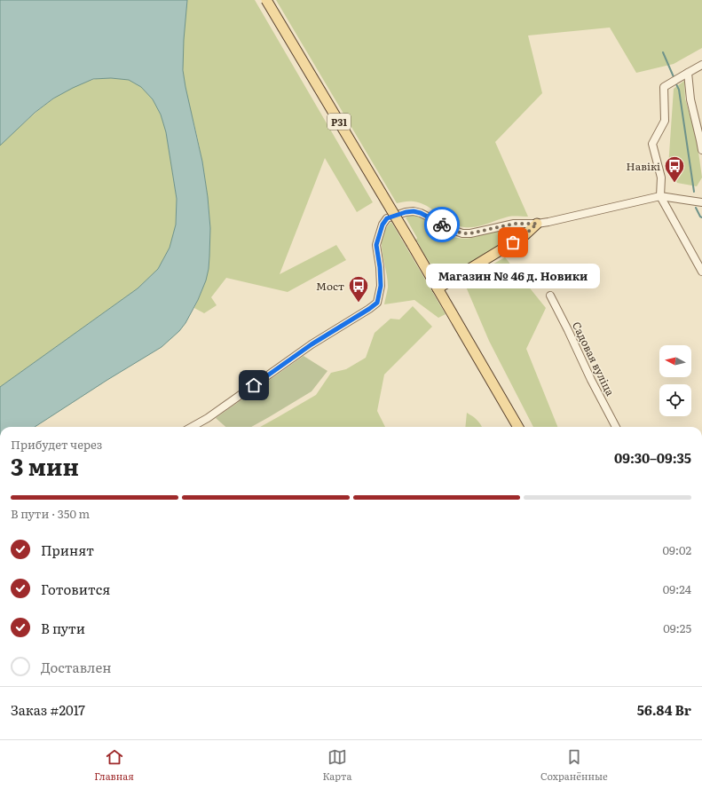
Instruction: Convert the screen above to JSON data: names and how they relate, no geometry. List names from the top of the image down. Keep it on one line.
{"streets":{"main road":["Р31"],"street":["Садовая вуліца"]},"places":{"bus stop":["Навікі","Мост"],"other":["Магазин № 46 д. Новики"]},"north":"left","page":{"bubble":"Магазин № 46 д. Новики","heading":["3 мин","Прибудет через","09:30–09:35"],"panel":["Заказ #2017","56.84 Br"],"bar":"В пути · 350 m","list":[["Принят","09:02"],["Готовится","09:24"],["В пути","09:25"],"Доставлен"],"tabs":["Главная","Карта","Сохранённые"]}}
